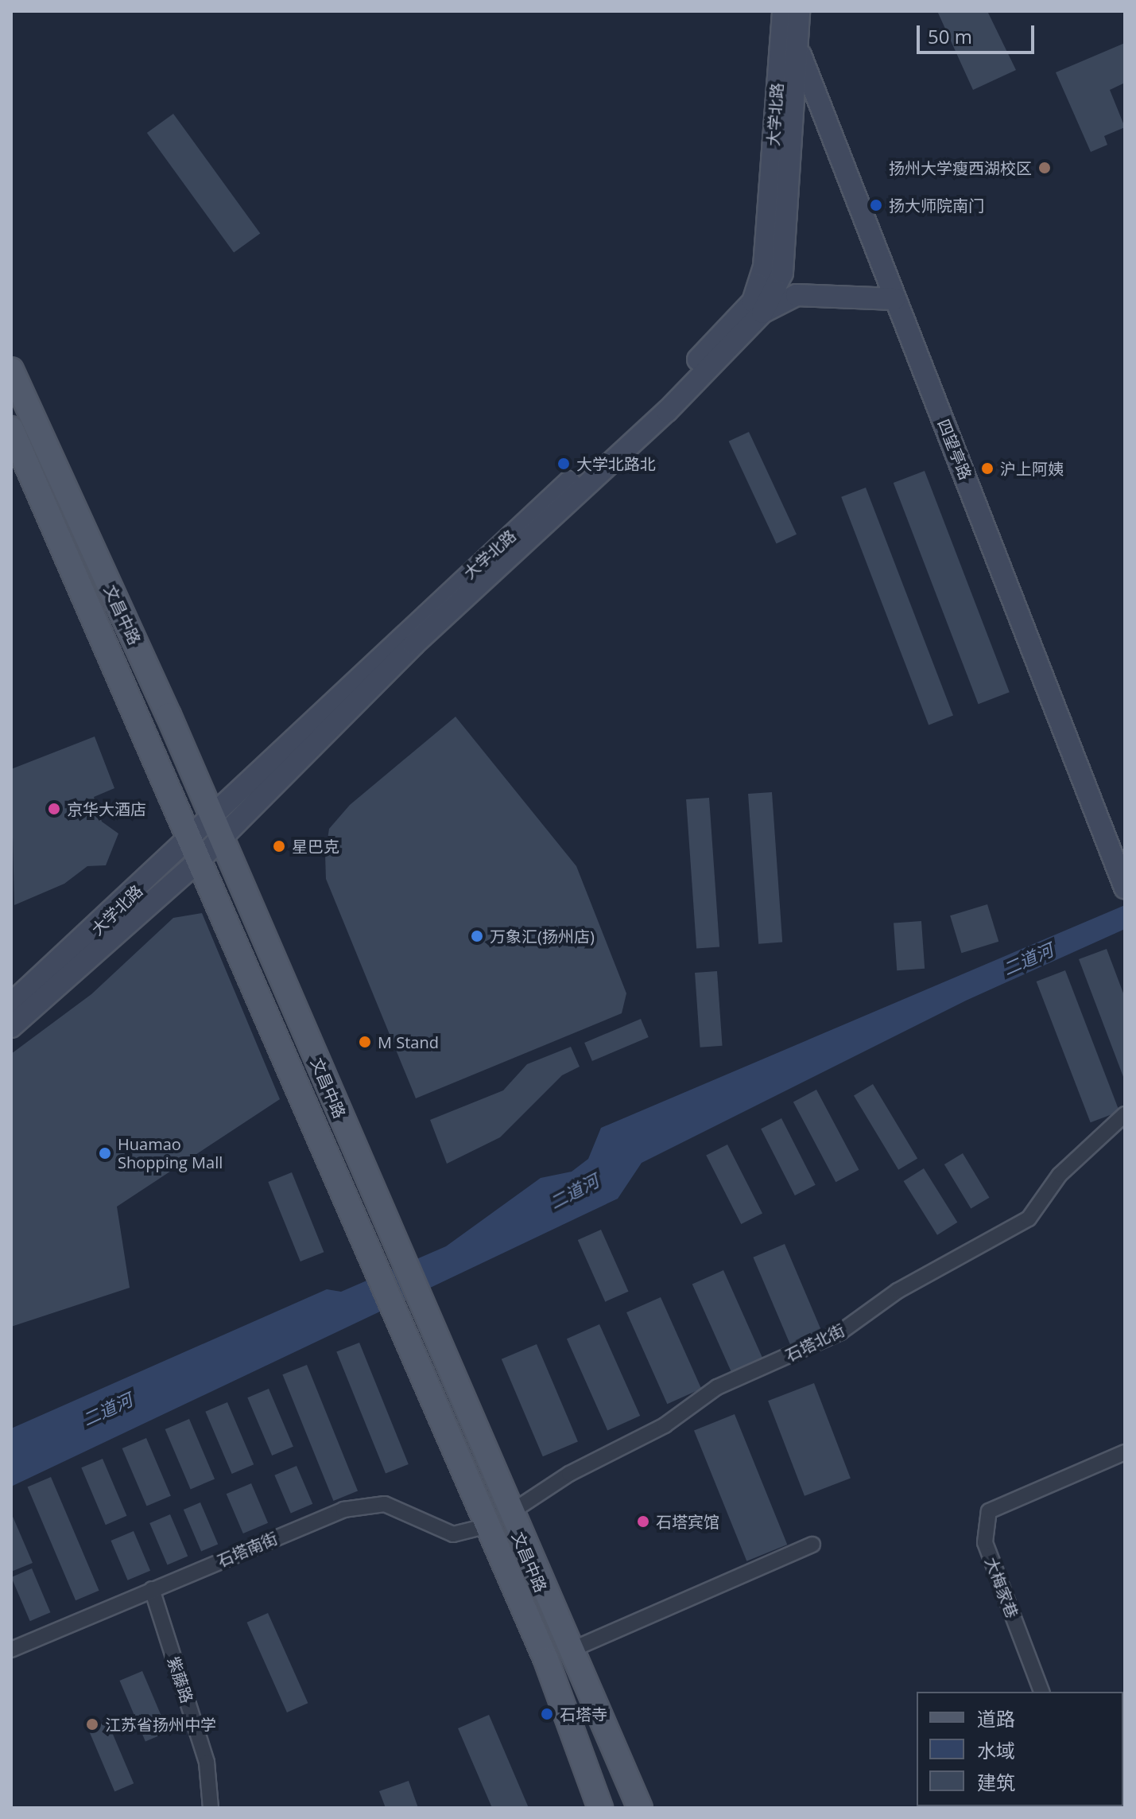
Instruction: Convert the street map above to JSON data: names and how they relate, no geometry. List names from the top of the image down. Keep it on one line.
{"streets":{"main road":["文昌中路"],"street":["大学北路","四望亭路","石塔北街","石塔南街","大梅家巷","紫藤路"]},"crossings":[["大学北路","四望亭路"],["大学北路","文昌中路"],["文昌中路","石塔北街"],["文昌中路","石塔南街"],["石塔南街","紫藤路"]],"water":["二道河"],"places":["扬州大学瘦西湖校区","扬大师院南门","大学北路北","沪上阿姨","京华大酒店","星巴克","万象汇(扬州店)","M Stand","Huamao Shopping Mall","石塔宾馆","石塔寺","江苏省扬州中学"],"legend":["道路","水域","建筑"],"scale_bar":"50 m"}
